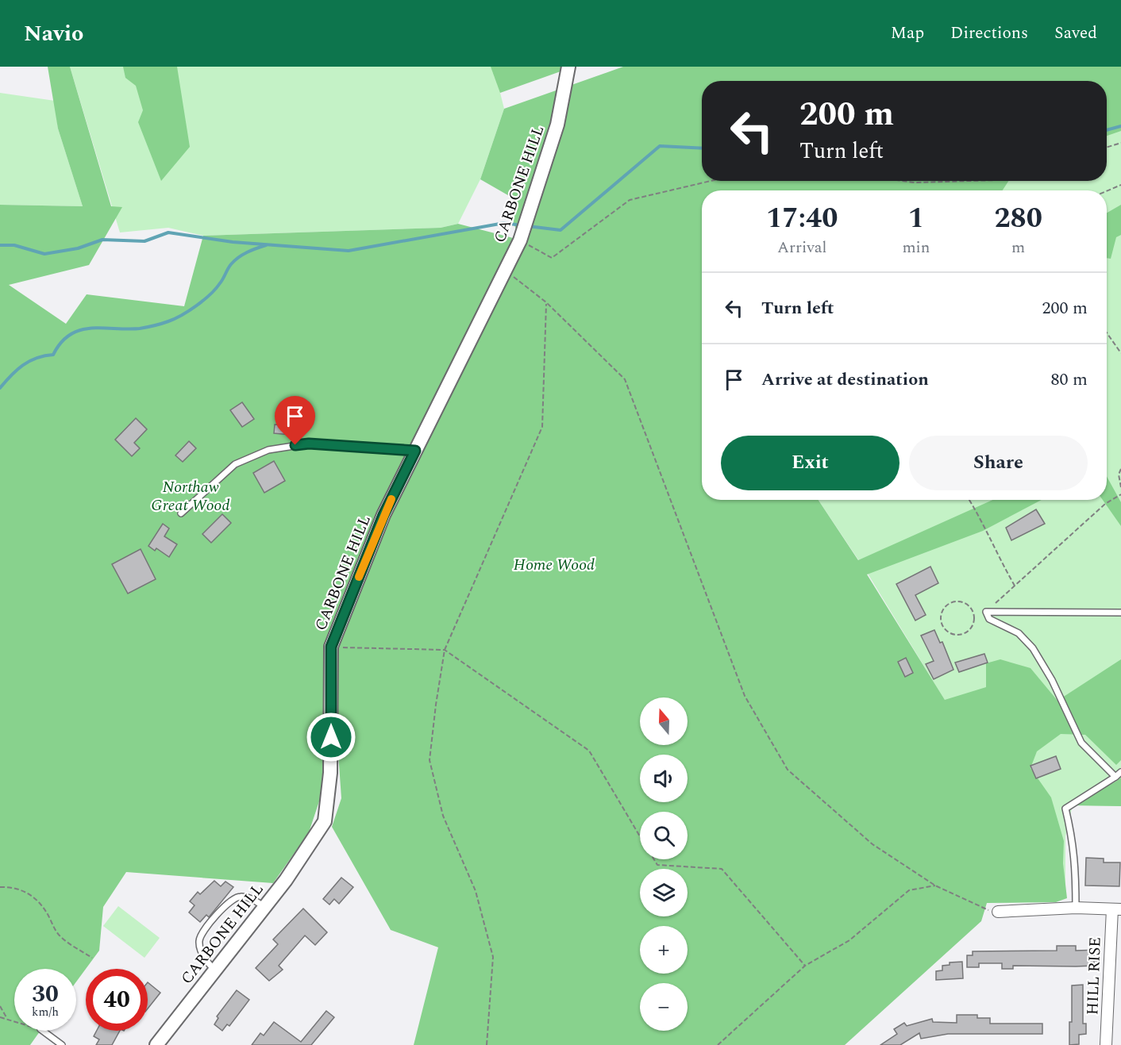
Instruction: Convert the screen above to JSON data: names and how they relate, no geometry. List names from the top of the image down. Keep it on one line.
{"streets":{"street":["CARBONE HILL","HILL RISE"]},"parks":["Northaw Great Wood","Home Wood"],"north":"top","page":{"header":"Navio","nav":["Map","Directions","Saved"],"turn":["200 m","Turn left"],"eta":["17:40","Arrival","1","min","280","m"],"list":[{"name":"Turn left","value":"200 m"},{"name":"Arrive at destination","value":"80 m"}],"buttons":["Exit","Share"],"map_buttons":["+","−"],"speed":"30 km/h","limit":"40"}}
